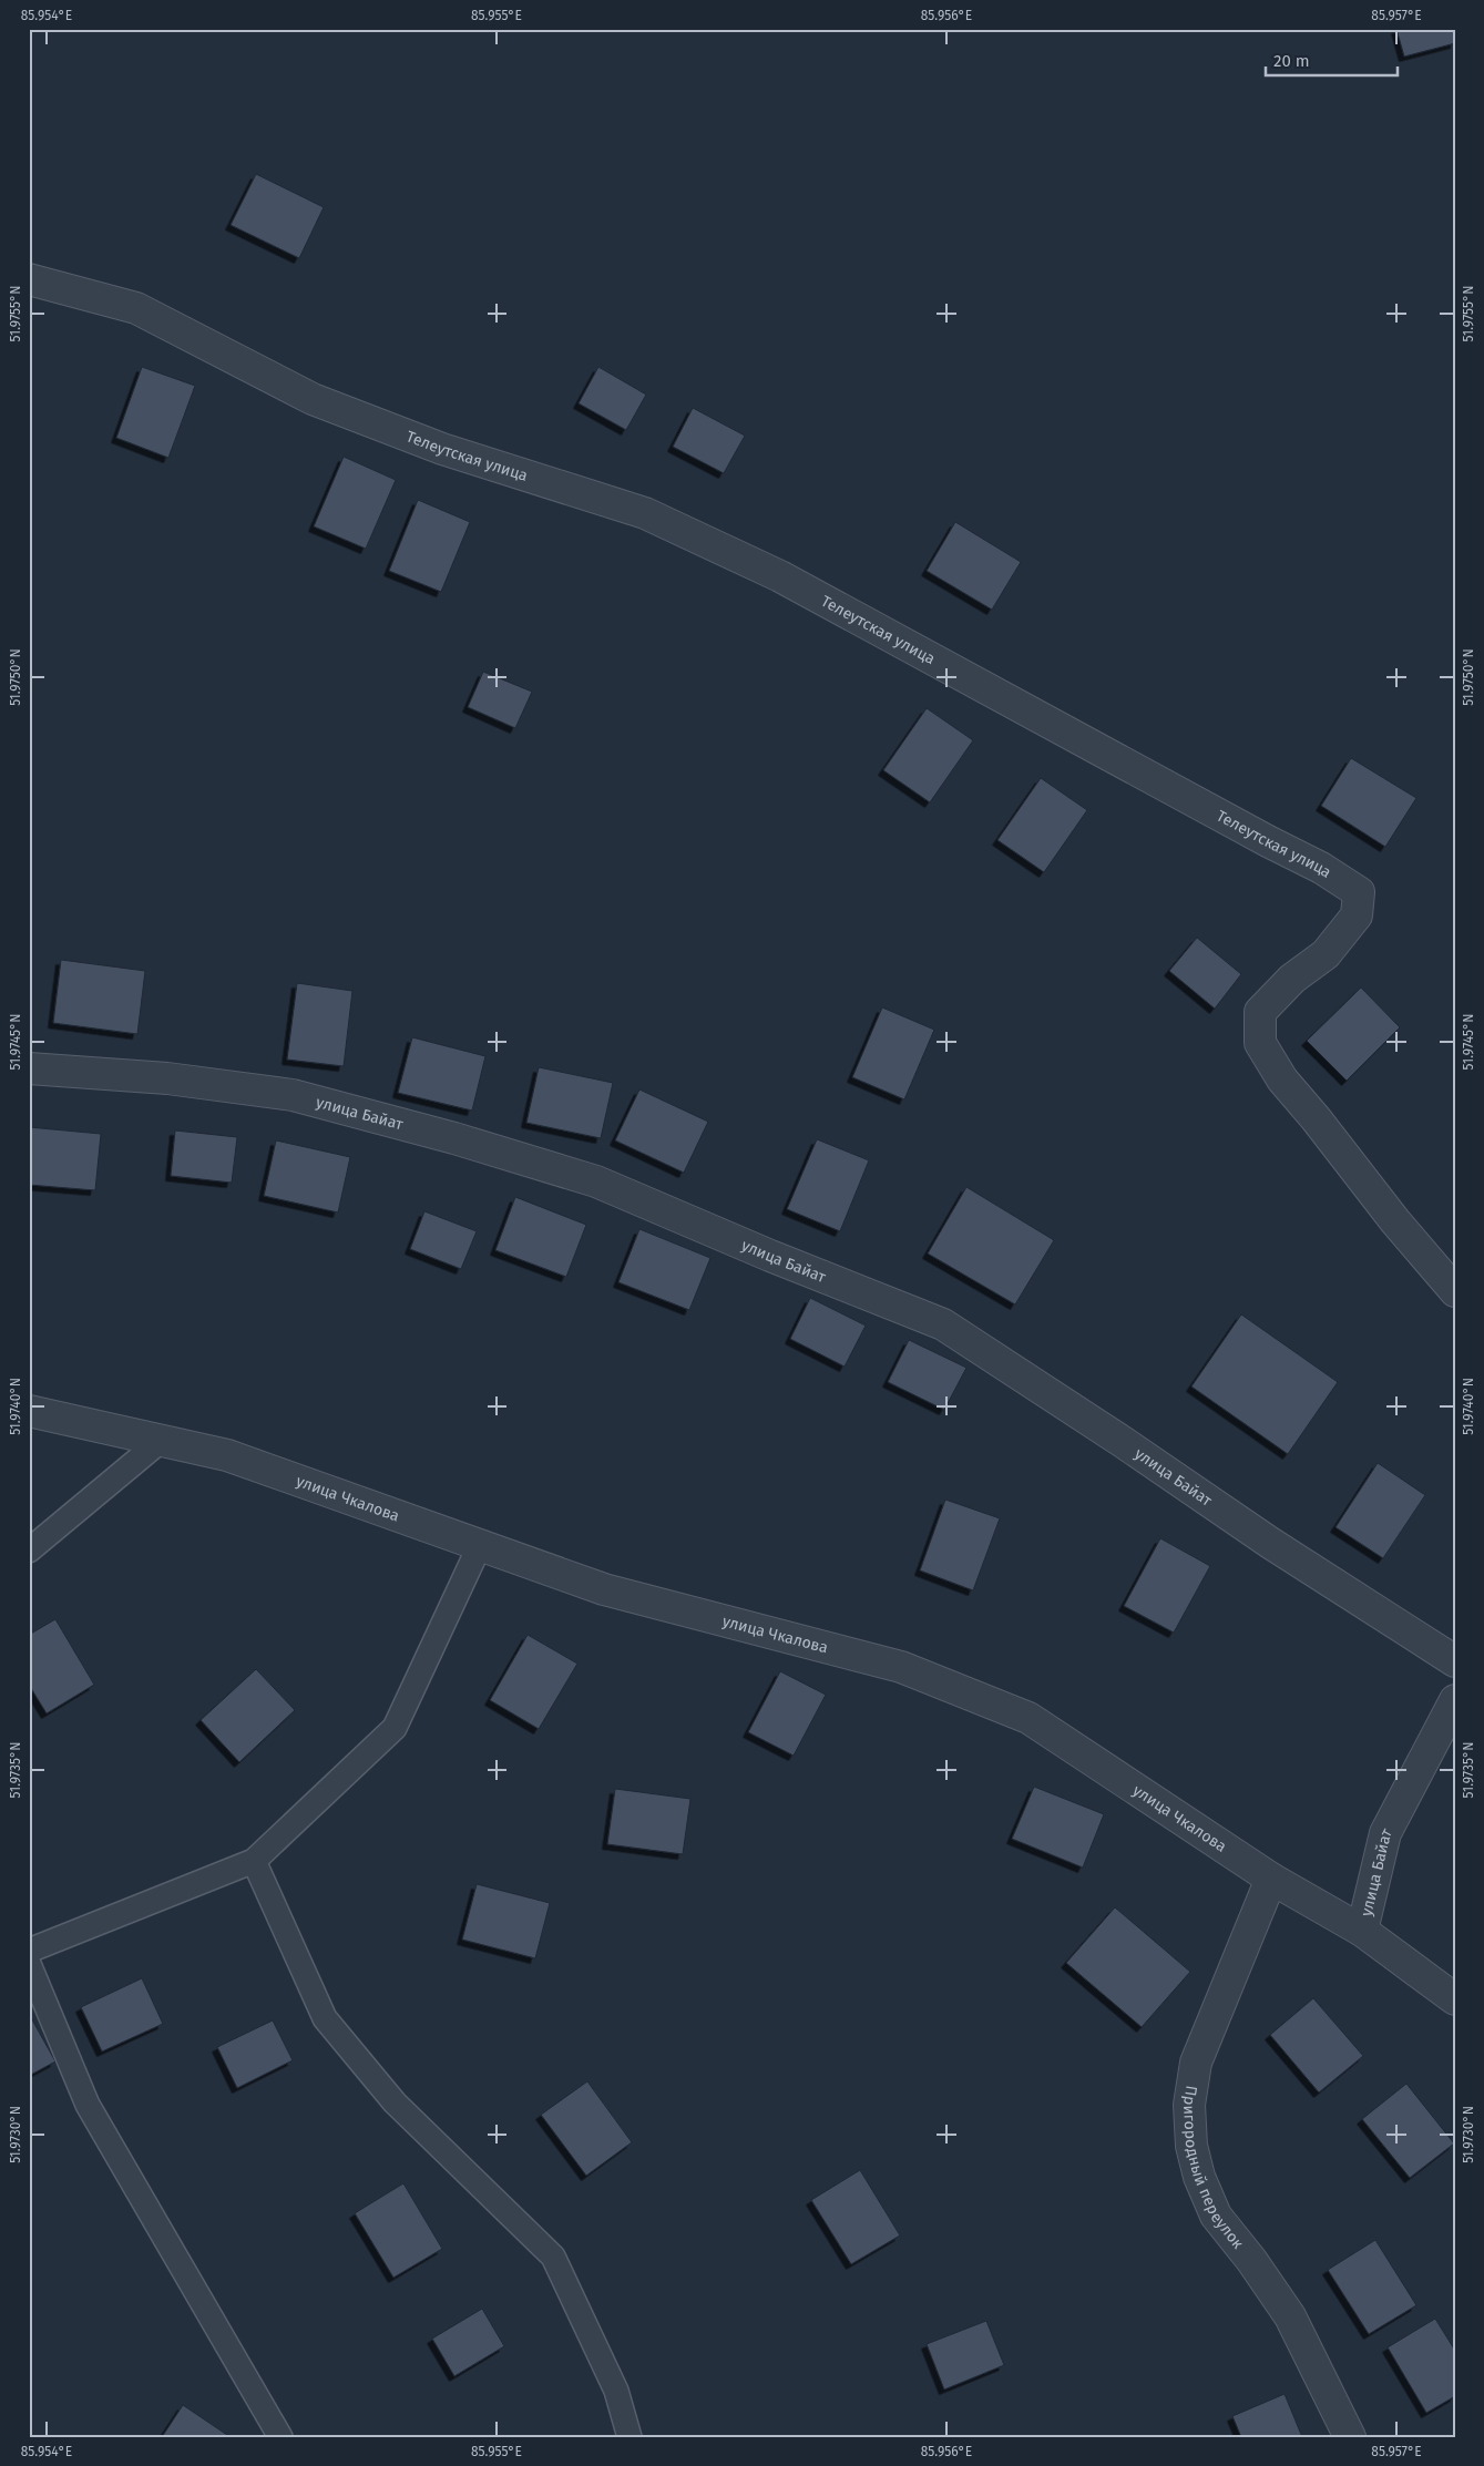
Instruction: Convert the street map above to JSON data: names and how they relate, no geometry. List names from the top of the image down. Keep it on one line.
{"streets":{"street":["Телеутская улица","улица Байат","улица Чкалова","Пригородный переулок"]},"crossings":[["улица Байат","улица Чкалова"],["улица Чкалова","Пригородный переулок"]],"scale_bar":"20 m","coordinates":["85.954°E","85.955°E","85.956°E","85.957°E","51.9755°N","51.9750°N","51.9745°N","51.9740°N","51.9735°N","51.9730°N"]}
